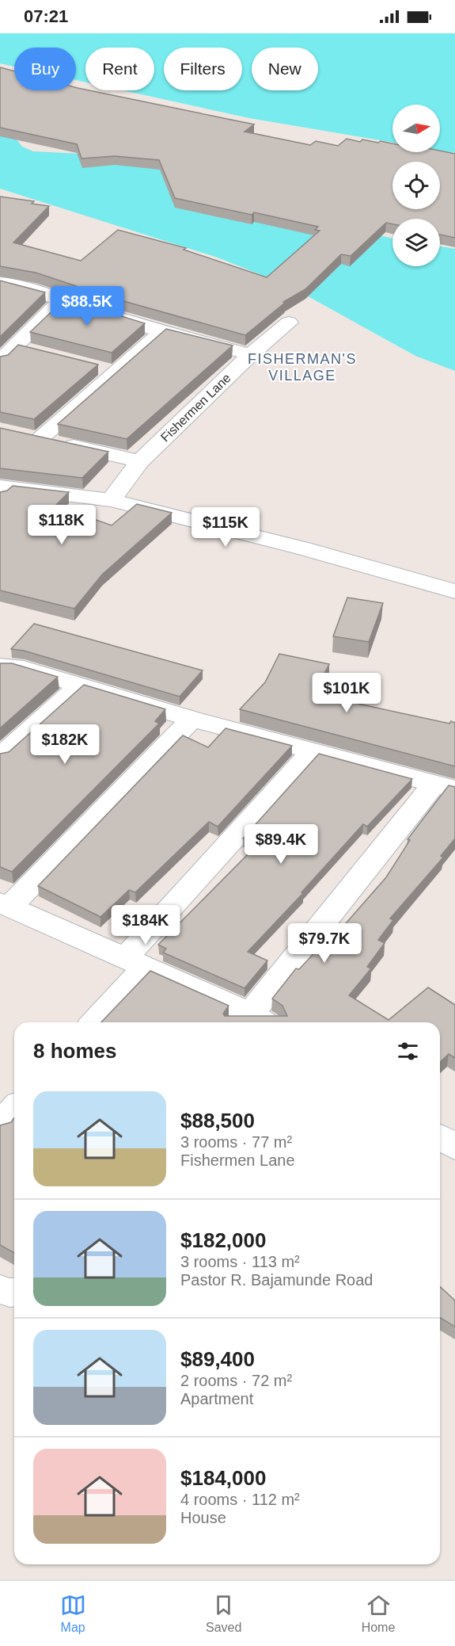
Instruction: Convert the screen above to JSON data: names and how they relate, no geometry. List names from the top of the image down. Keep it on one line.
{"streets":{"street":["Fishermen Lane"]},"districts":["FISHERMAN'S VILLAGE"],"north":"right","page":{"status":"07:21","chip":["Buy","Rent","Filters","New"],"price":["$88.5K","$118K","$115K","$101K","$182K","$89.4K","$184K","$79.7K"],"heading":"8 homes","list":[{"name":"$88,500","note":"3 rooms · 77 m² · Fishermen Lane"},{"name":"$182,000","note":"3 rooms · 113 m² · Pastor R. Bajamunde Road"},{"name":"$89,400","note":"2 rooms · 72 m² · Apartment"},{"name":"$184,000","note":"4 rooms · 112 m² · House"}],"tabs":["Map","Saved","Home"]}}
